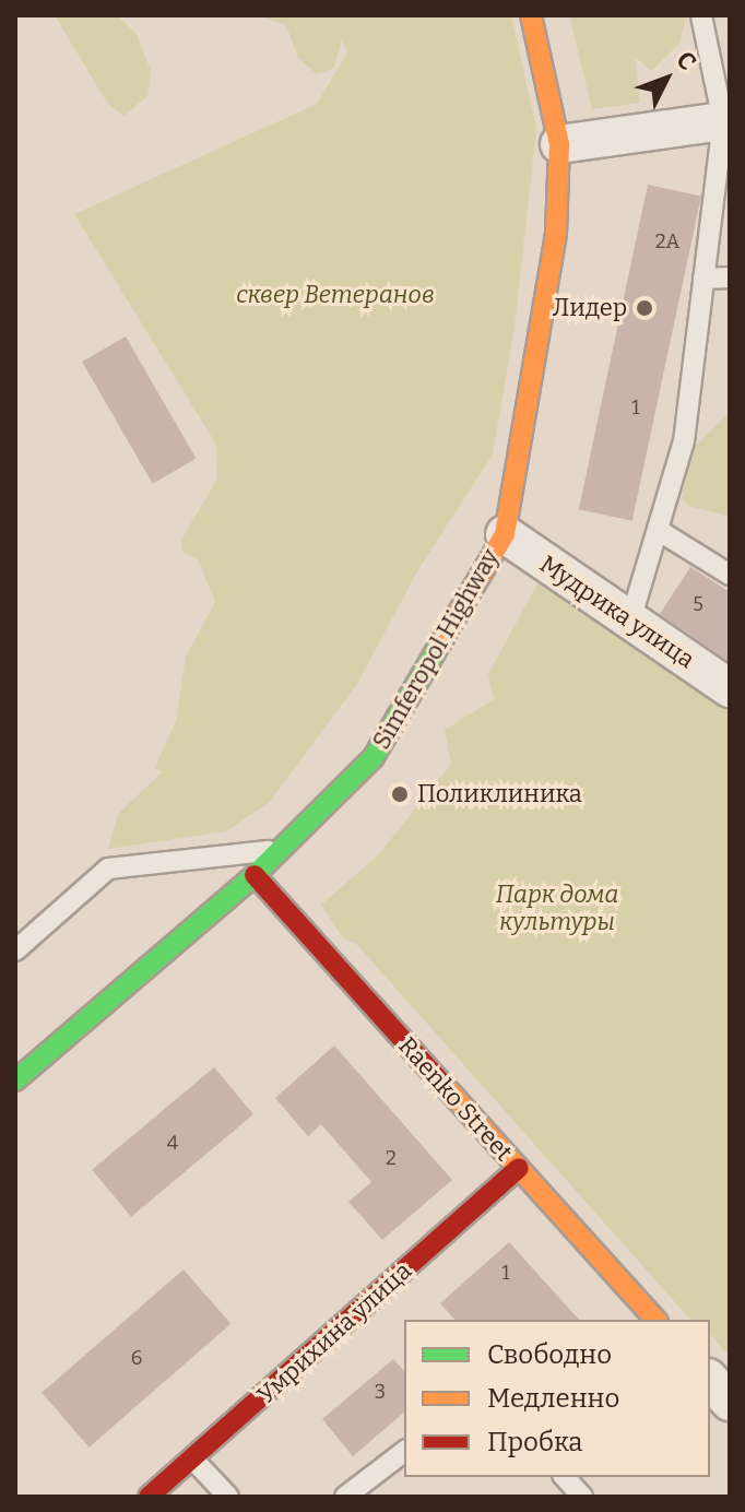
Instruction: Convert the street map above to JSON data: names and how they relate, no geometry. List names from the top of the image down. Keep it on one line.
{"streets":{"main road":["Simferopol Highway","Raenko Street","Умрихина улица"],"street":["Мудрика улица"]},"crossings":[["Мудрика улица","Simferopol Highway"],["Simferopol Highway","Raenko Street"],["Raenko Street","Умрихина улица"]],"parks":["сквер Ветеранов","Парк дома культуры"],"places":["Лидер","Поликлиника"],"house_numbers":["2А","1","5","4","2","1","6","3"],"legend":["Свободно","Медленно","Пробка"],"north":"top right"}
